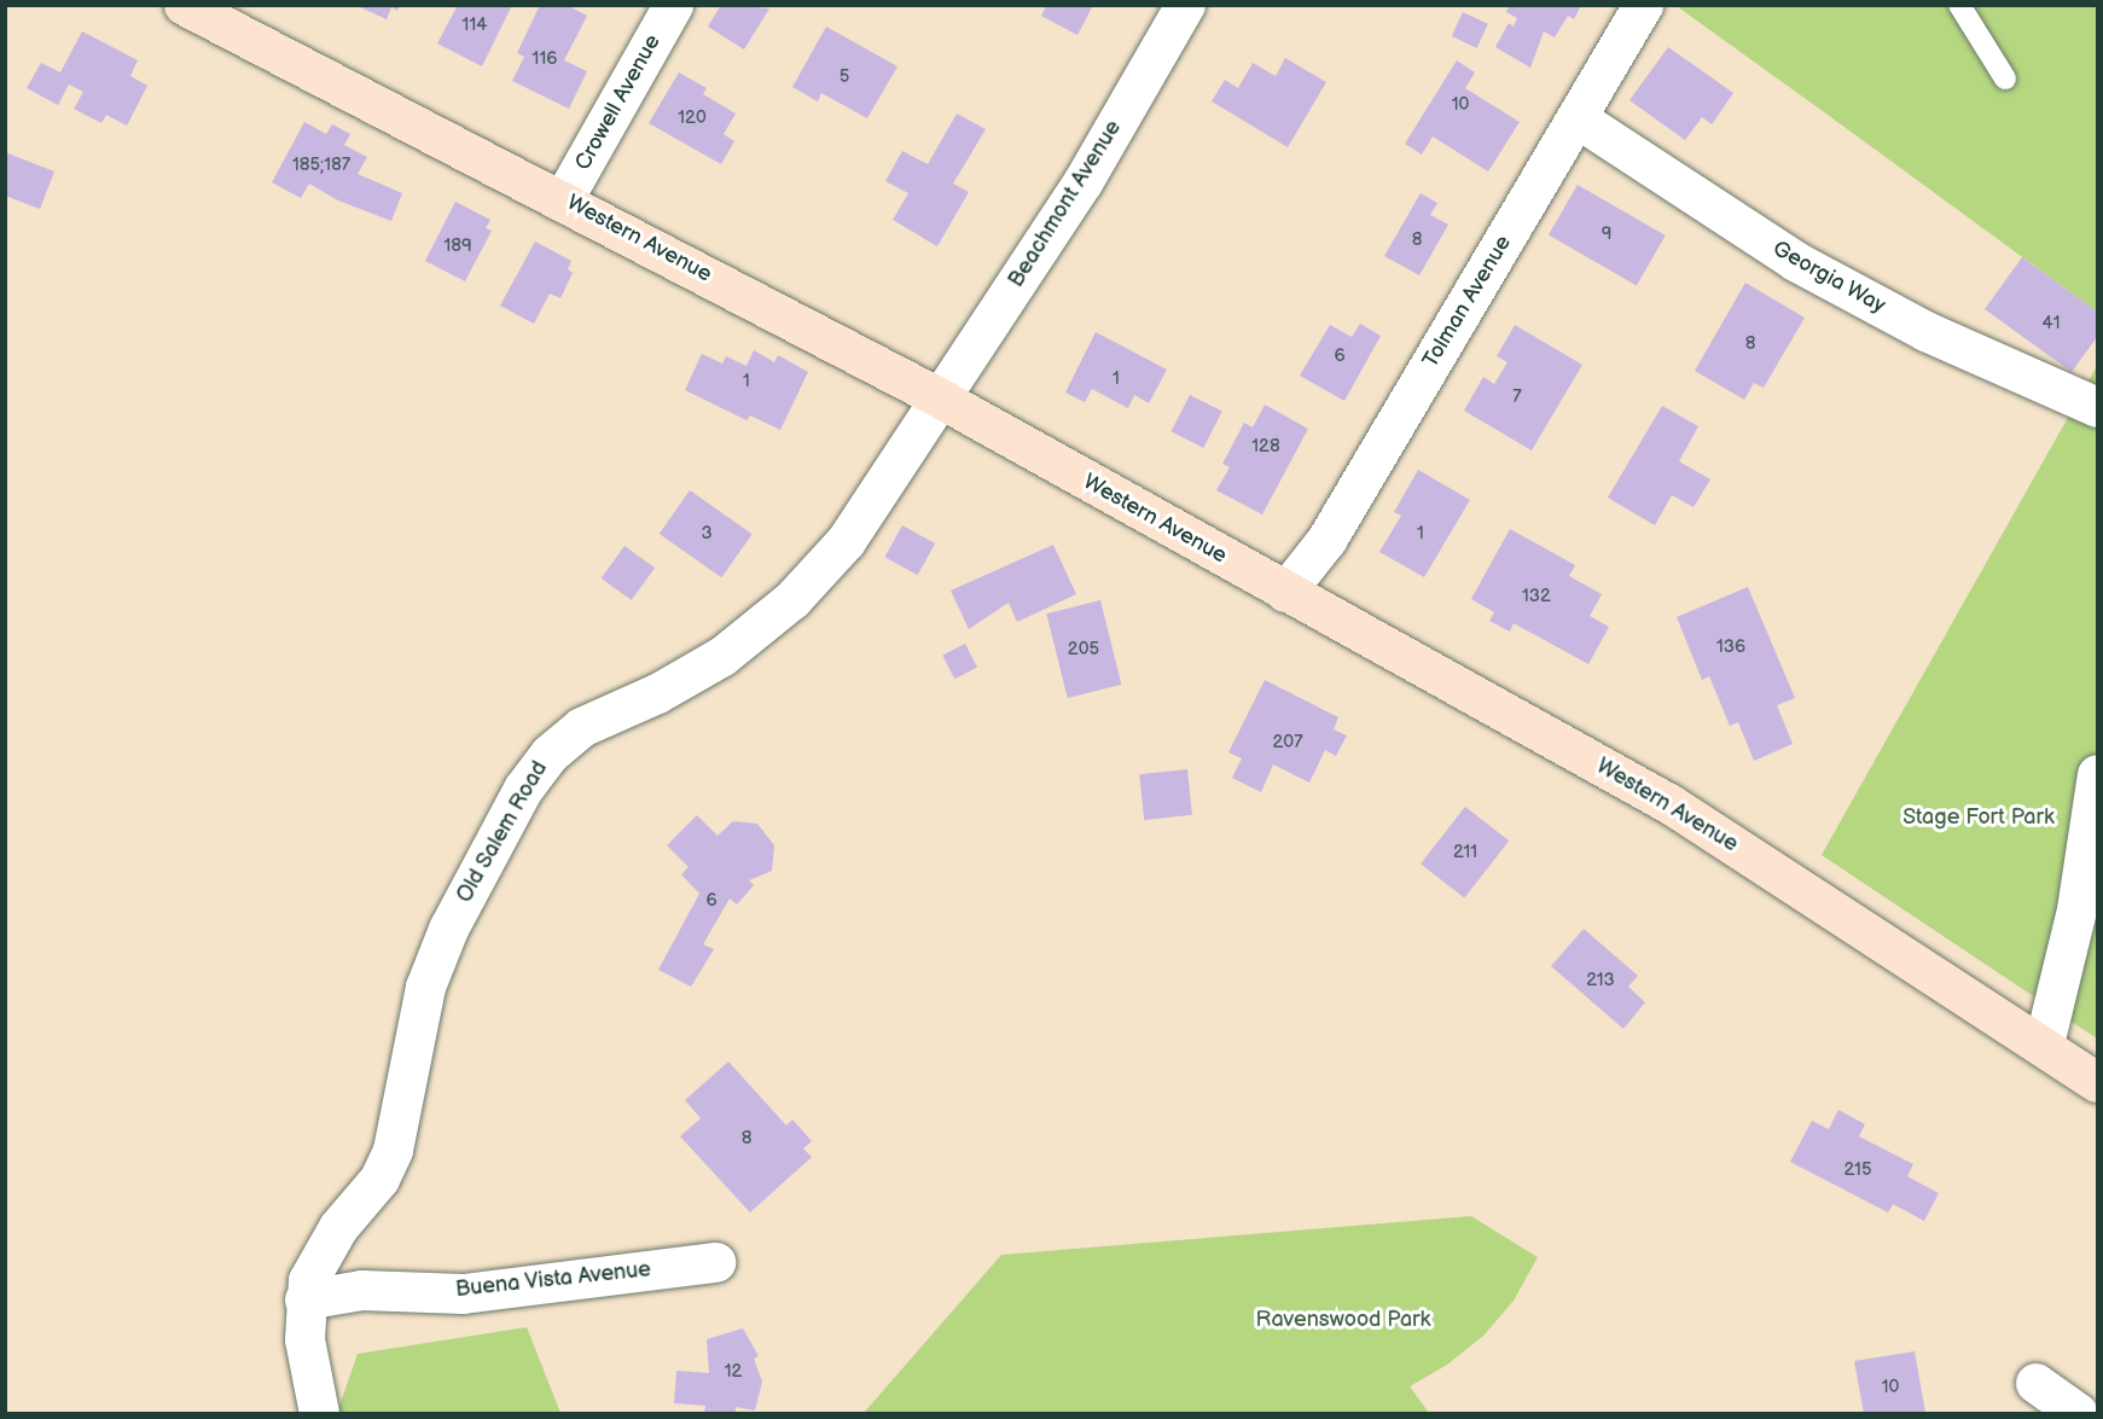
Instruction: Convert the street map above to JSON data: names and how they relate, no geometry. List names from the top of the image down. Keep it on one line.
{"streets":{"main road":["Western Avenue"],"street":["Crowell Avenue","Beachmont Avenue","Georgia Way","Tolman Avenue","Old Salem Road","Buena Vista Avenue"]},"crossings":[["Crowell Avenue","Western Avenue"],["Beachmont Avenue","Western Avenue"],["Beachmont Avenue","Old Salem Road"],["Western Avenue","Tolman Avenue"],["Western Avenue","Old Salem Road"],["Georgia Way","Tolman Avenue"],["Old Salem Road","Buena Vista Avenue"]],"parks":["Stage Fort Park","Ravenswood Park"],"house_numbers":["114","116","5","10","120","185;187","9","8","189","41","8","6","1","1","7","128","3","1","132","136","205","207","211","6","213","8","215","12","10"]}
